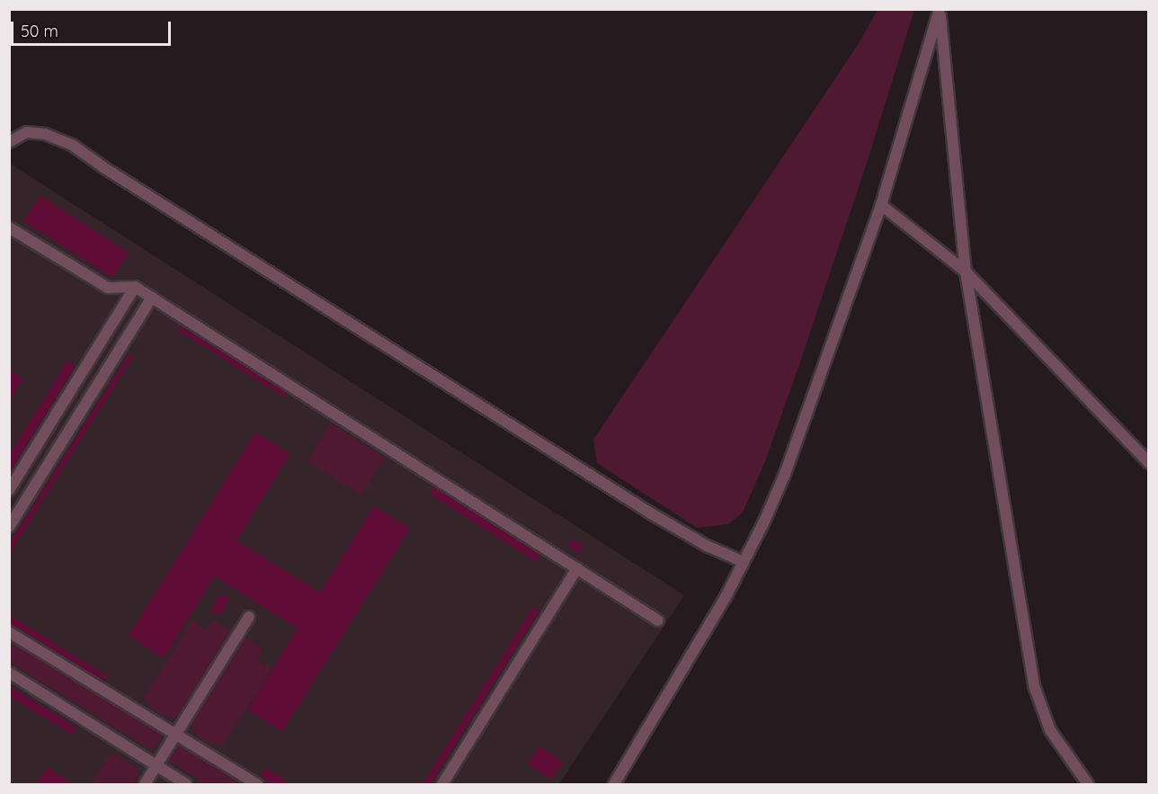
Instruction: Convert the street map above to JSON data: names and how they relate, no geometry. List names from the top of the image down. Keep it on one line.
{"scale_bar":"50 m"}
